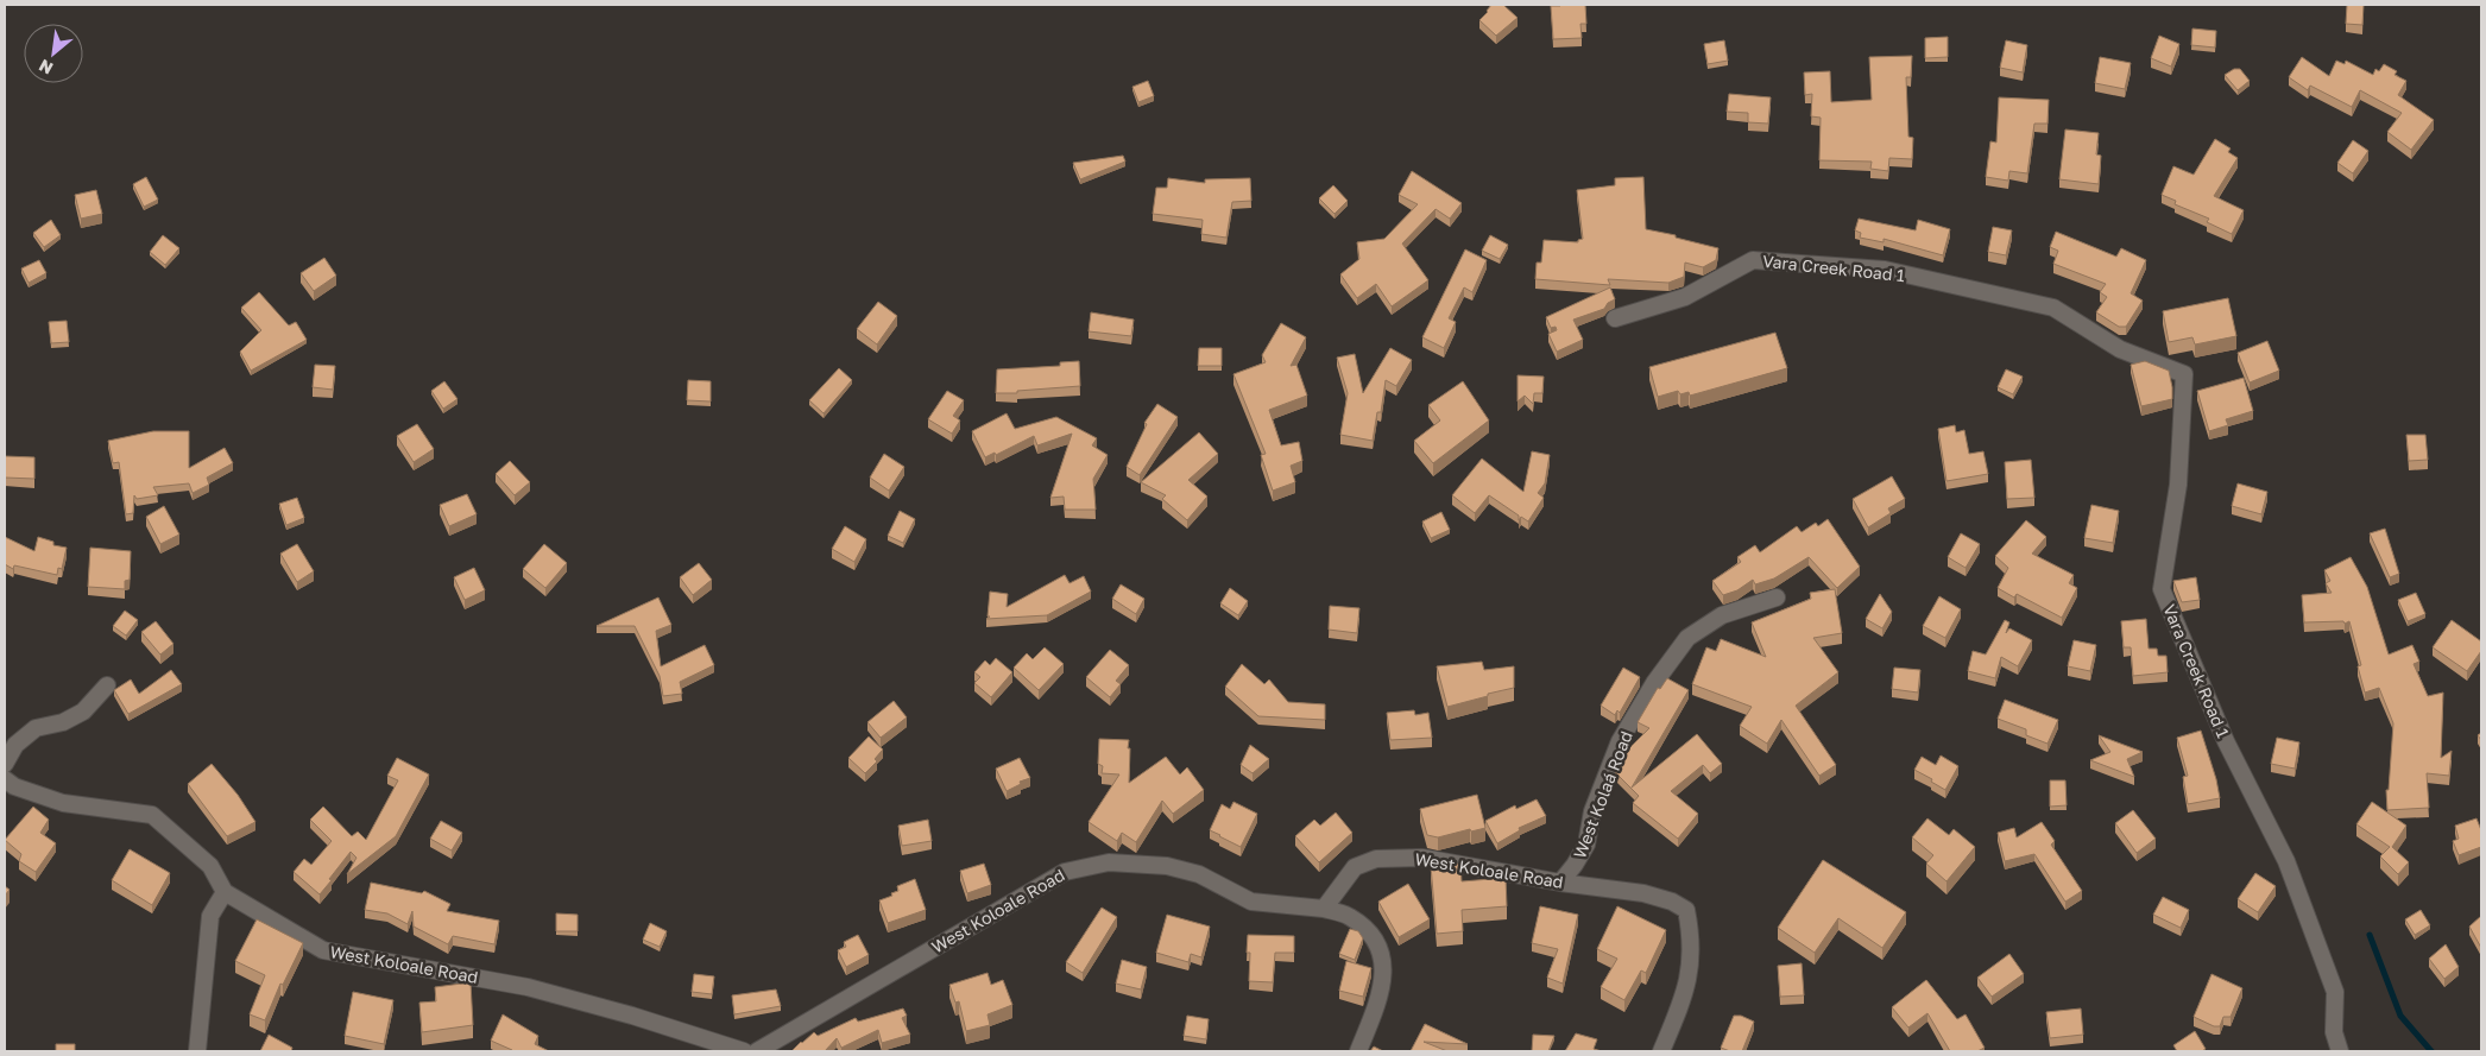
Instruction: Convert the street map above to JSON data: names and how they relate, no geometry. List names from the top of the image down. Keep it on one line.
{"streets":{"street":["Vara Creek Road 1","West Kolaá Road","West Koloale Road"]},"crossings":[["West Kolaá Road","West Koloale Road"]],"north":"bottom left"}
